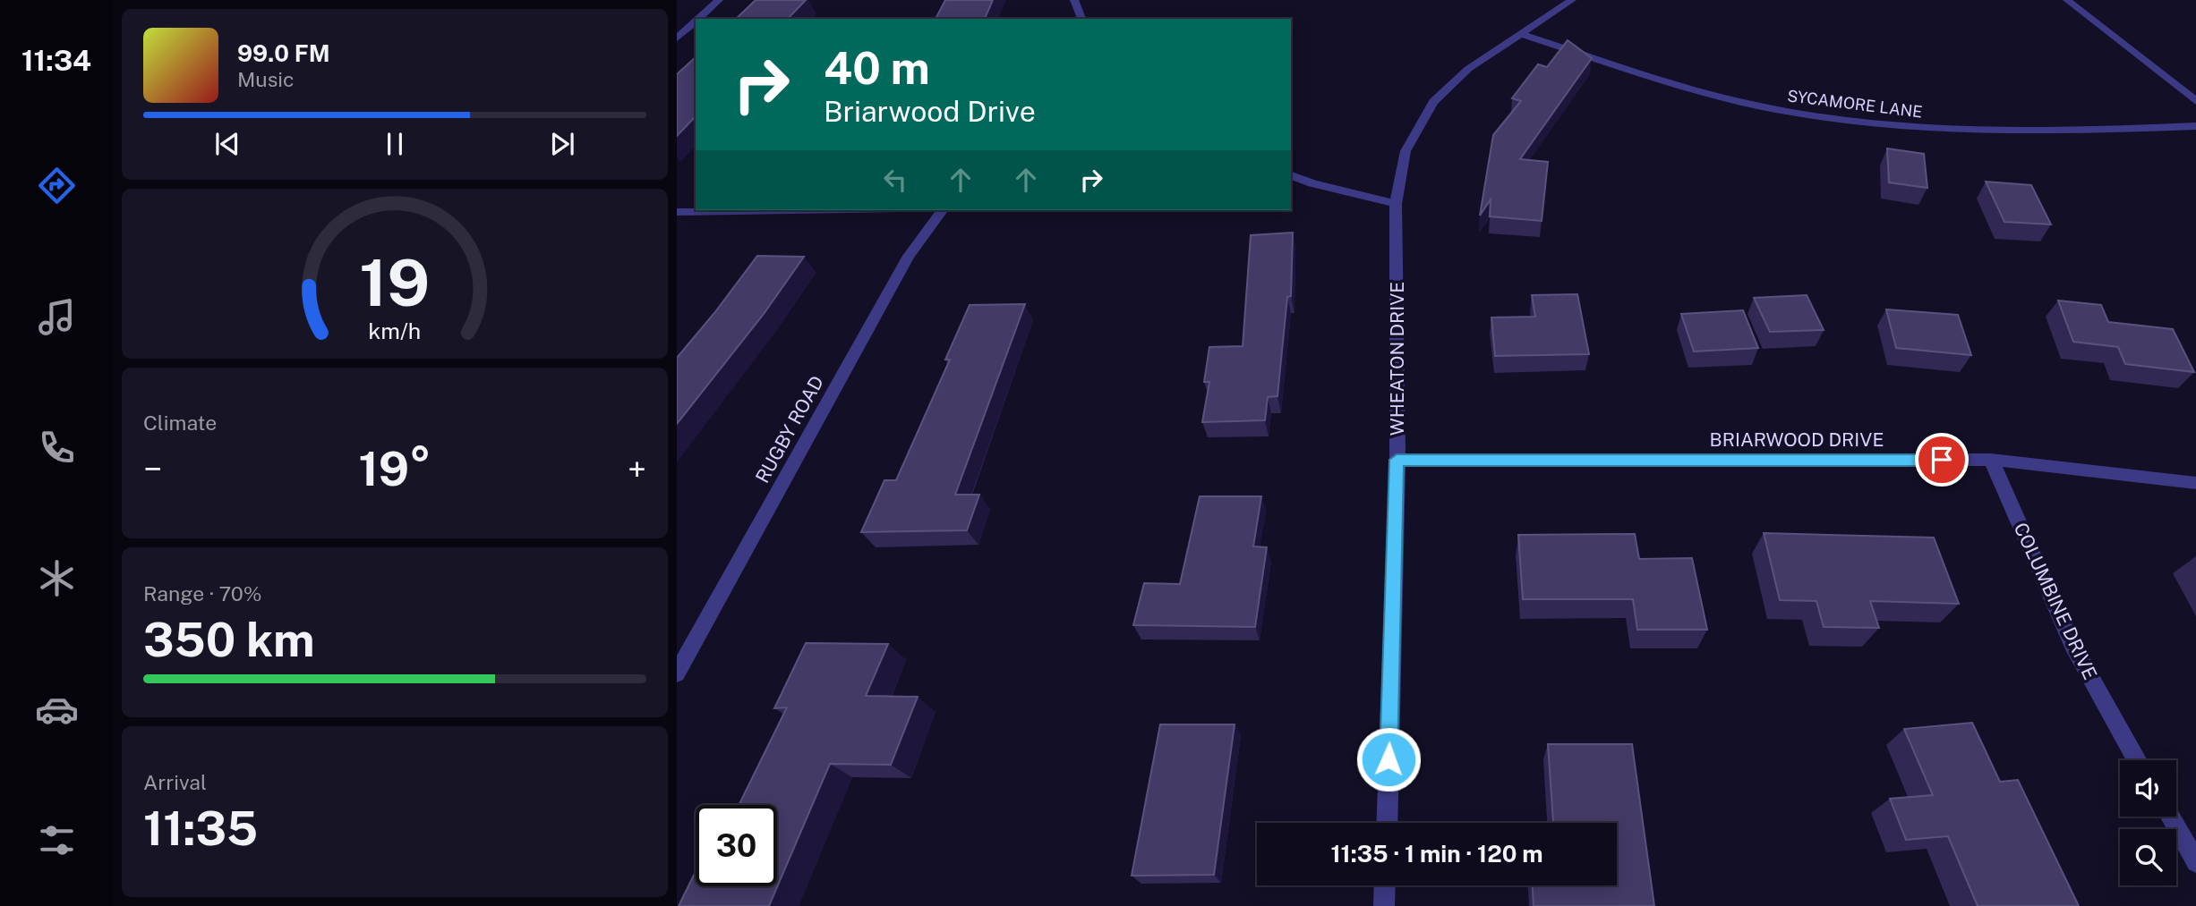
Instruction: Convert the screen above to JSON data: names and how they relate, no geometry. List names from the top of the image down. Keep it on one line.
{"streets":{"street":["SYCAMORE LANE","WHEATON DRIVE","RUGBY ROAD","BRIARWOOD DRIVE","COLUMBINE DRIVE"]},"crossings":[["SYCAMORE LANE","WHEATON DRIVE"],["WHEATON DRIVE","BRIARWOOD DRIVE"],["BRIARWOOD DRIVE","COLUMBINE DRIVE"]],"page":{"tabs":"11:34","turn":["40 m","Briarwood Drive"],"song":["99.0 FM","Music"],"tile":["Climate",["Range · 70%","350 km"],["Arrival","11:35"]],"heat":["−","19°","+"],"limit":"30","trip":"11:35 · 1 min · 120 m","gauge":["19","km/h"]}}
